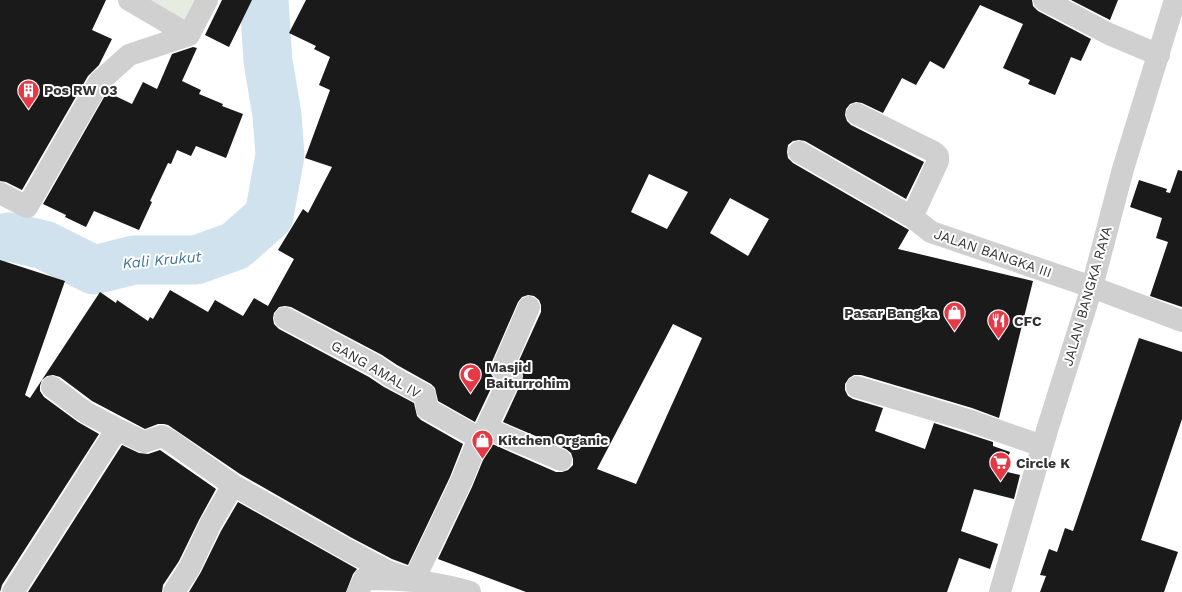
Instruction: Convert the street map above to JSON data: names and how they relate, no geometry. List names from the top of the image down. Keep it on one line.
{"streets":{"street":["JALAN BANGKA III","JALAN BANGKA RAYA","GANG AMAL IV"]},"crossings":[["JALAN BANGKA III","JALAN BANGKA RAYA"]],"water":["Kali Krukut"],"places":{"building":["Pos RW 03"],"shop":["Pasar Bangka","Kitchen Organic"],"restaurant":["CFC"],"mosque":["Masjid Baiturrohim"],"supermarket":["Circle K"]}}
